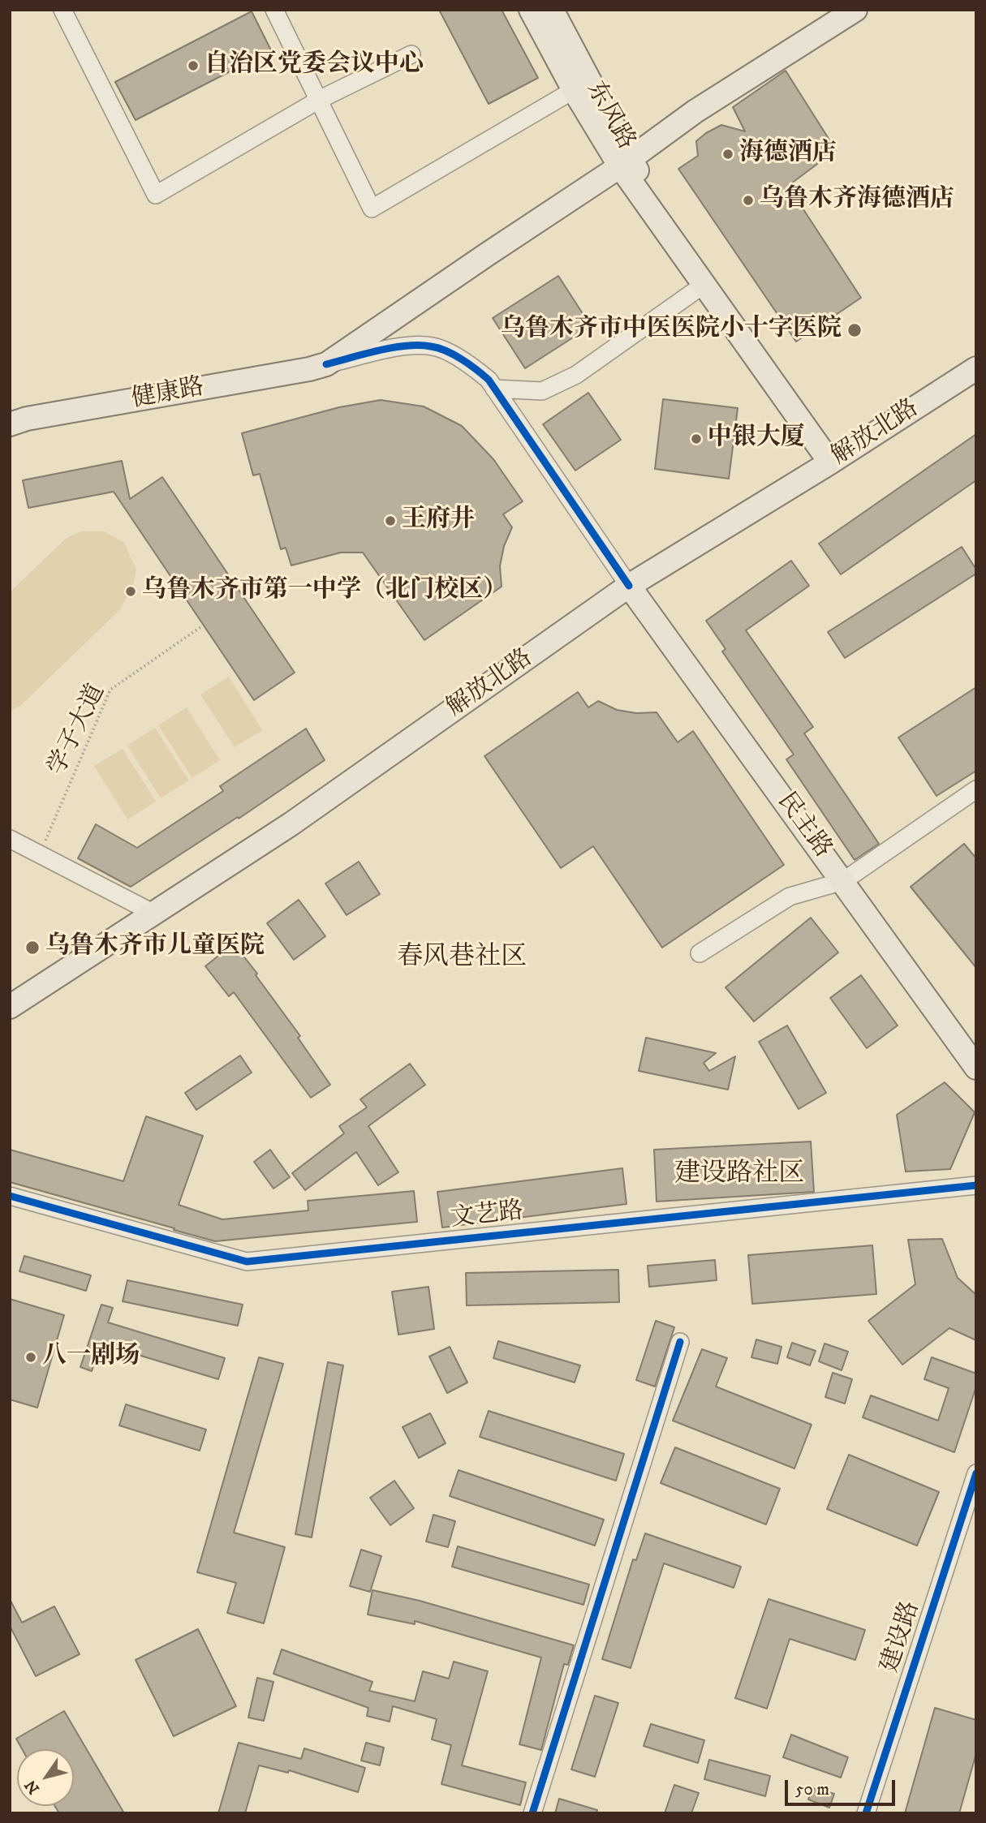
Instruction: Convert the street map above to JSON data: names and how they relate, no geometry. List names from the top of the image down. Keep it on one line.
{"streets":{"main road":["东风路","健康路","解放北路","民主路"],"street":["文艺路","建设路"],"path":["学子大道"]},"crossings":[["解放北路","民主路"]],"districts":["春风巷社区","建设路社区"],"places":["自治区党委会议中心","海德酒店","乌鲁木齐海德酒店","乌鲁木齐市中医医院小十字医院","中银大厦","王府井","乌鲁木齐市第一中学（北门校区）","乌鲁木齐市儿童医院","八一剧场"],"scale_bar":"50 m","north":"bottom left"}
